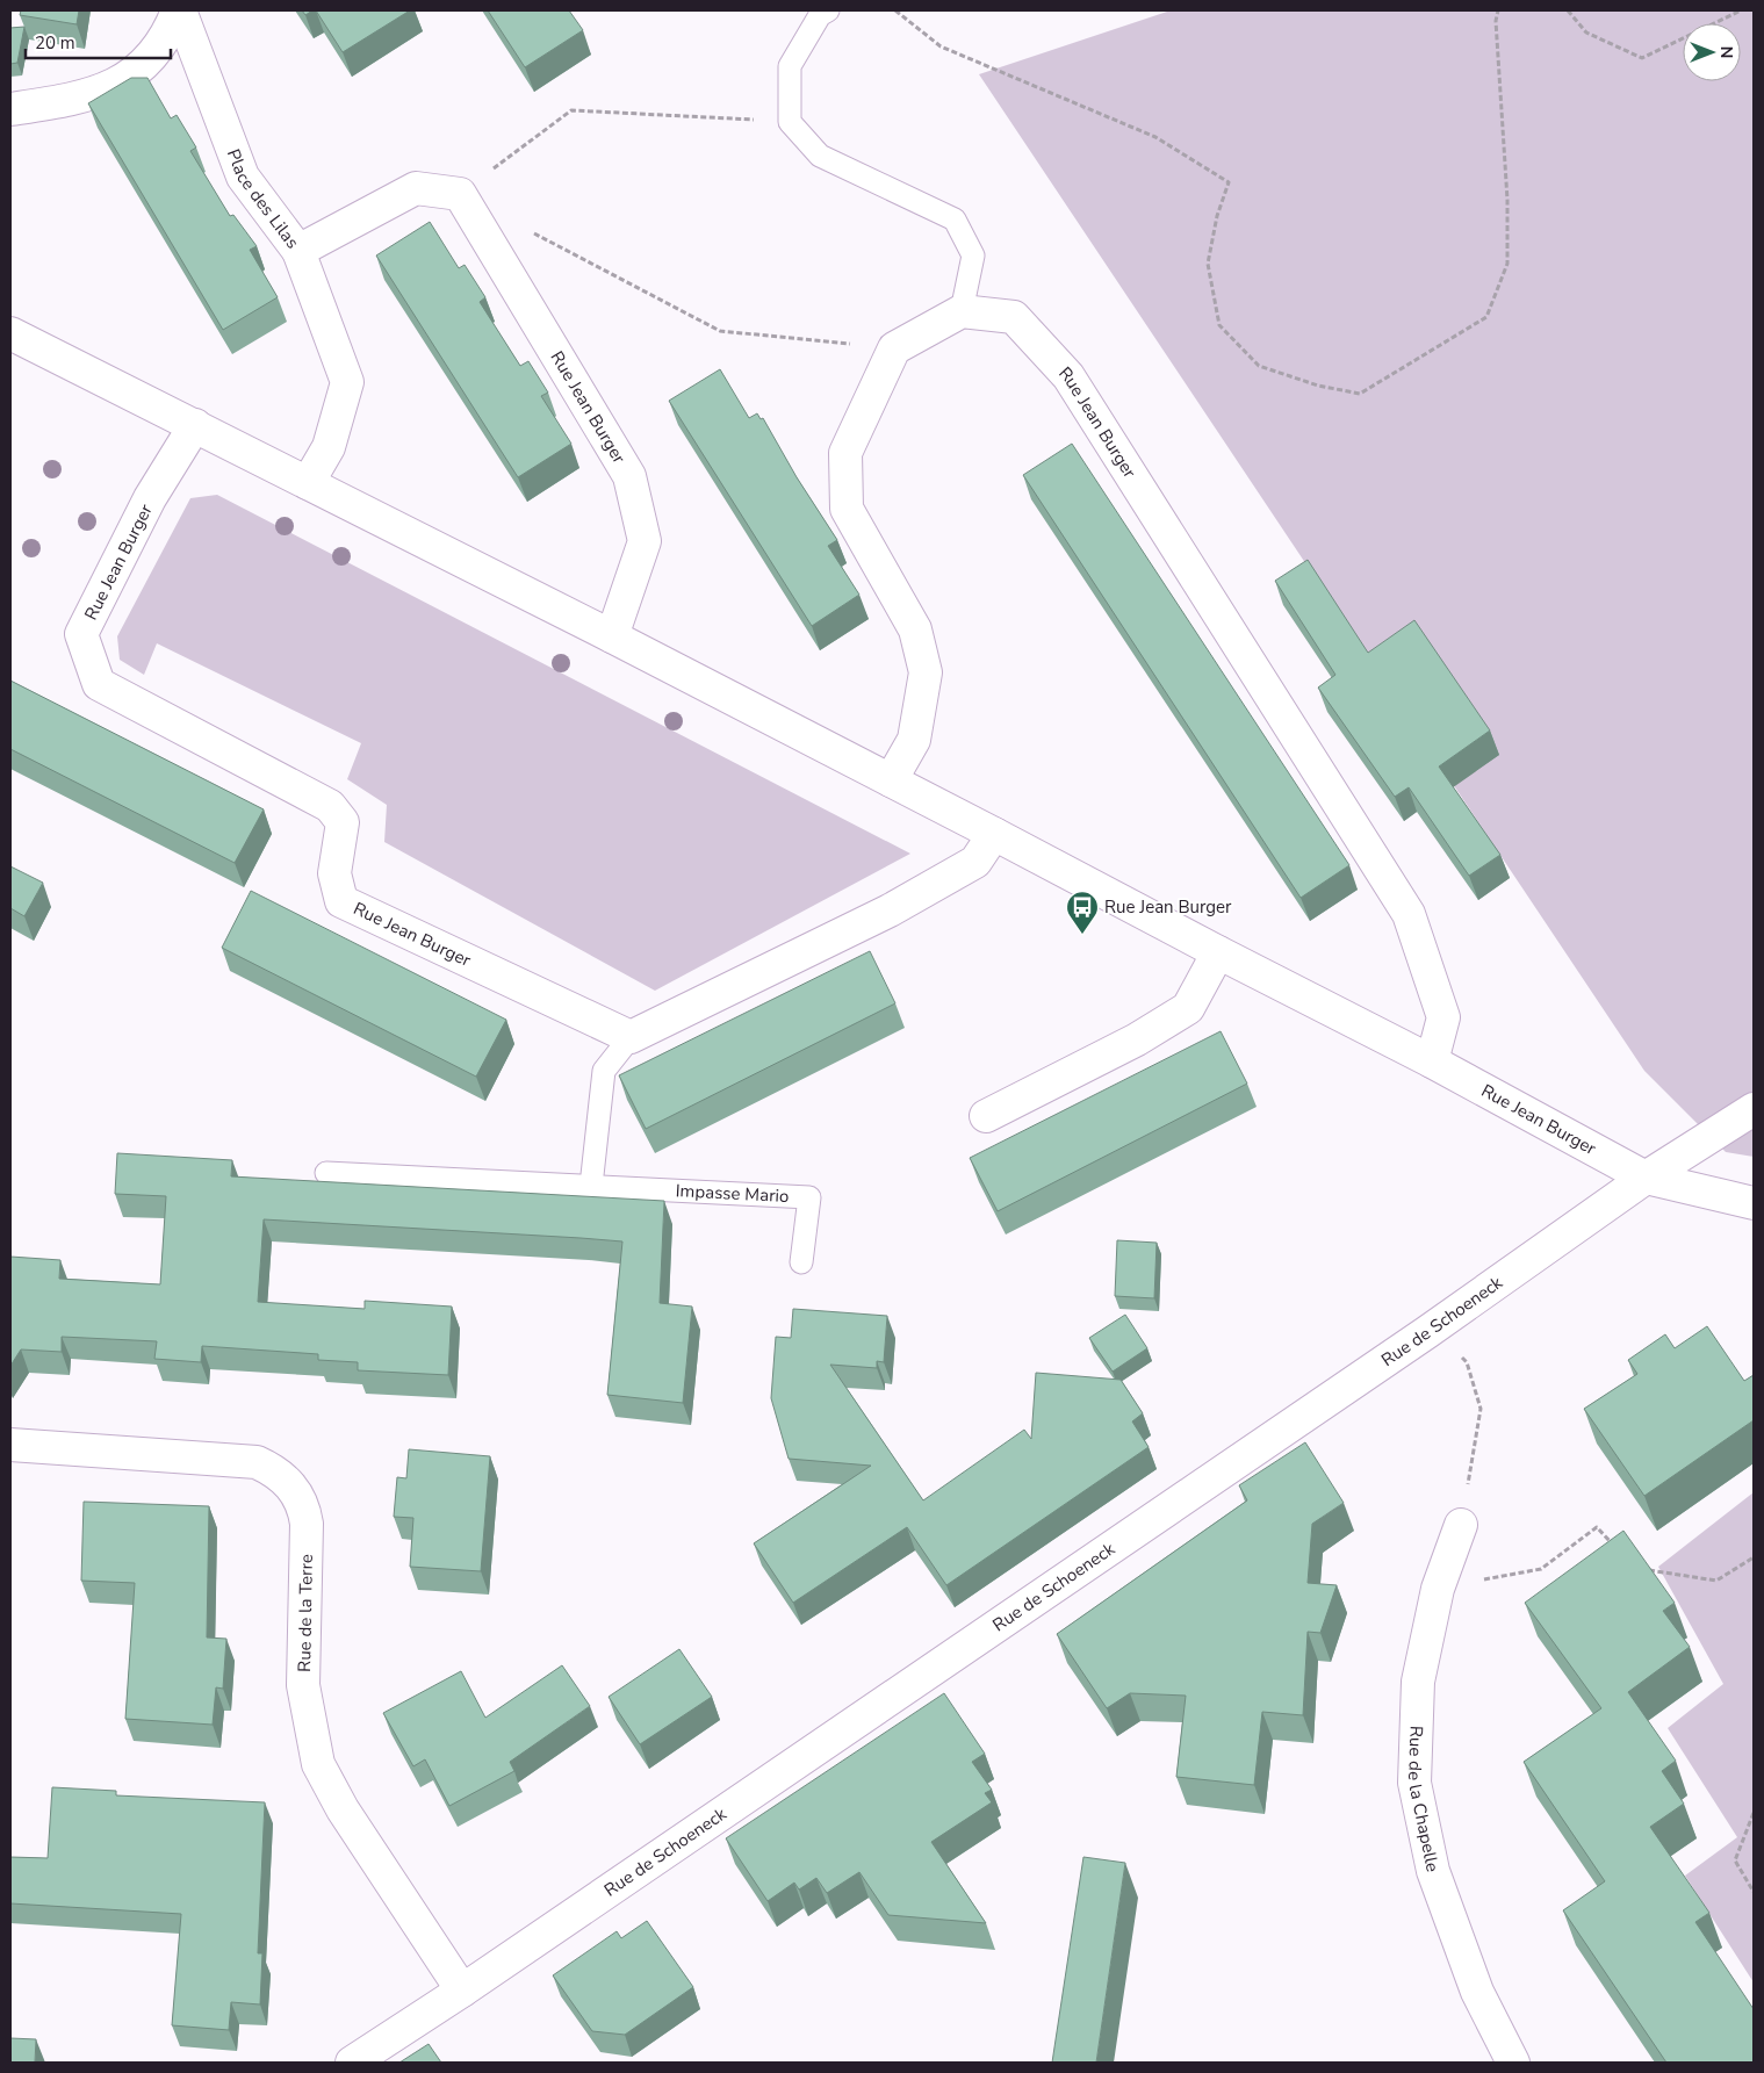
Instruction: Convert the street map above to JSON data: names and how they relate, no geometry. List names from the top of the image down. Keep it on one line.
{"streets":{"street":["Place des Lilas","Rue Jean Burger","Rue de Schoeneck","Rue de la Terre","Rue de la Chapelle"],"lane":["Impasse Mario"]},"crossings":[["Place des Lilas","Rue Jean Burger"],["Rue Jean Burger","Rue de Schoeneck"],["Rue de Schoeneck","Rue de la Terre"]],"places":{"bus stop":["Rue Jean Burger"]},"scale_bar":"20 m","north":"right"}
